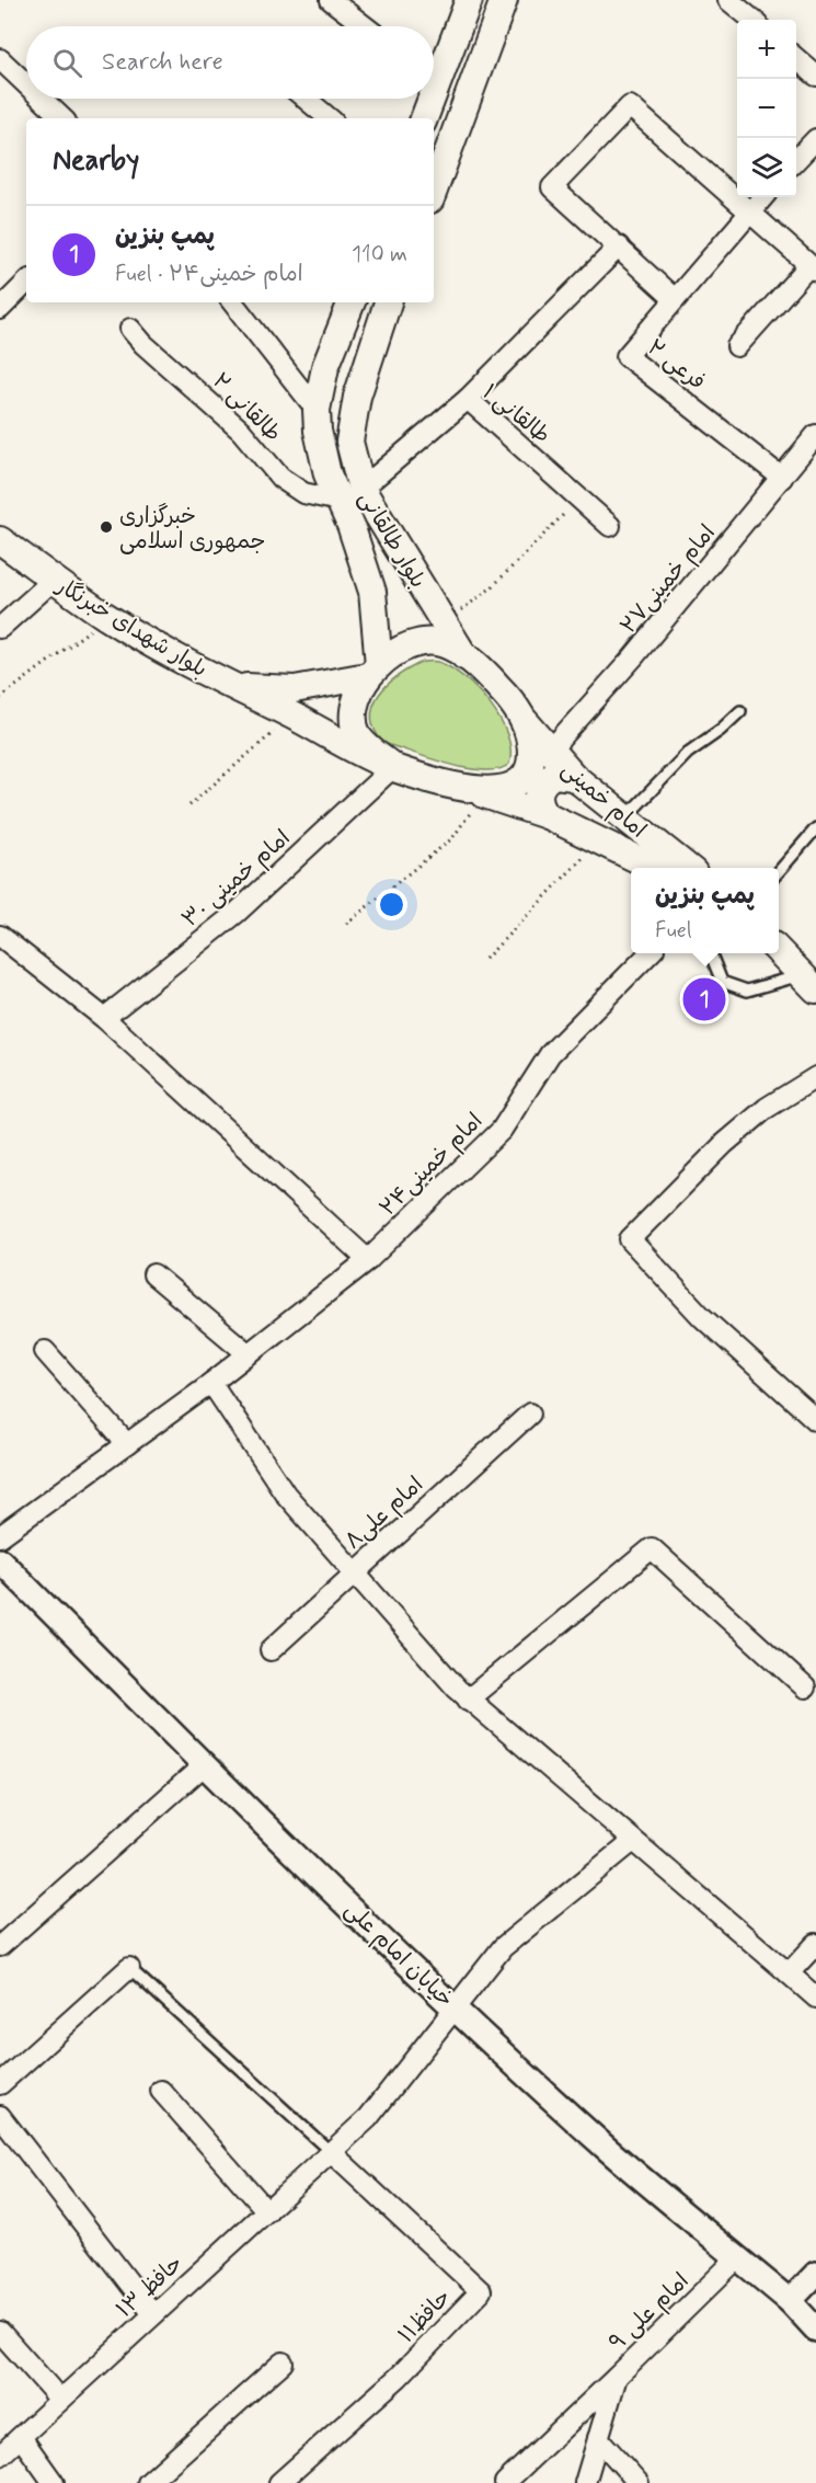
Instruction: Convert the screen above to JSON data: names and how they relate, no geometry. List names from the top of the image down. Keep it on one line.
{"streets":{"main road":["بلوار طالقانی","بلوار شهدای خبرنگار","امام خمینی"],"street":["فرعی ۲","طالقانی ۲","طالقانی ۱","امام خمینی۲۷","امام خمینی ۳۰","امام خمینی۲۴","امام علی۸","خیابان امام علی","حافظ ۱۳","امام علی ۹","حافظ۱۱"]},"crossings":[["فرعی ۲","امام خمینی۲۷"],["طالقانی ۲","طالقانی ۱"],["طالقانی ۲","بلوار طالقانی"],["طالقانی ۱","بلوار طالقانی"],["بلوار طالقانی","بلوار شهدای خبرنگار"],["بلوار طالقانی","امام خمینی"],["بلوار طالقانی","امام خمینی ۳۰"],["امام خمینی۲۷","امام خمینی"],["بلوار شهدای خبرنگار","امام خمینی"],["بلوار شهدای خبرنگار","امام خمینی ۳۰"],["امام خمینی","امام خمینی ۳۰"],["خیابان امام علی","حافظ ۱۳"],["خیابان امام علی","امام علی ۹"],["حافظ ۱۳","حافظ۱۱"]],"places":["خبرگزاری جمهوری اسلامی"],"page":{"map_buttons":["+","−"],"search":"Search here","heading":"Nearby","list":[{"mark":"1","name":"پمپ بنزین","note":"Fuel · امام خمینی۲۴","value":"110 m"}],"popup":["پمپ بنزین","Fuel"],"pins":"1"}}
